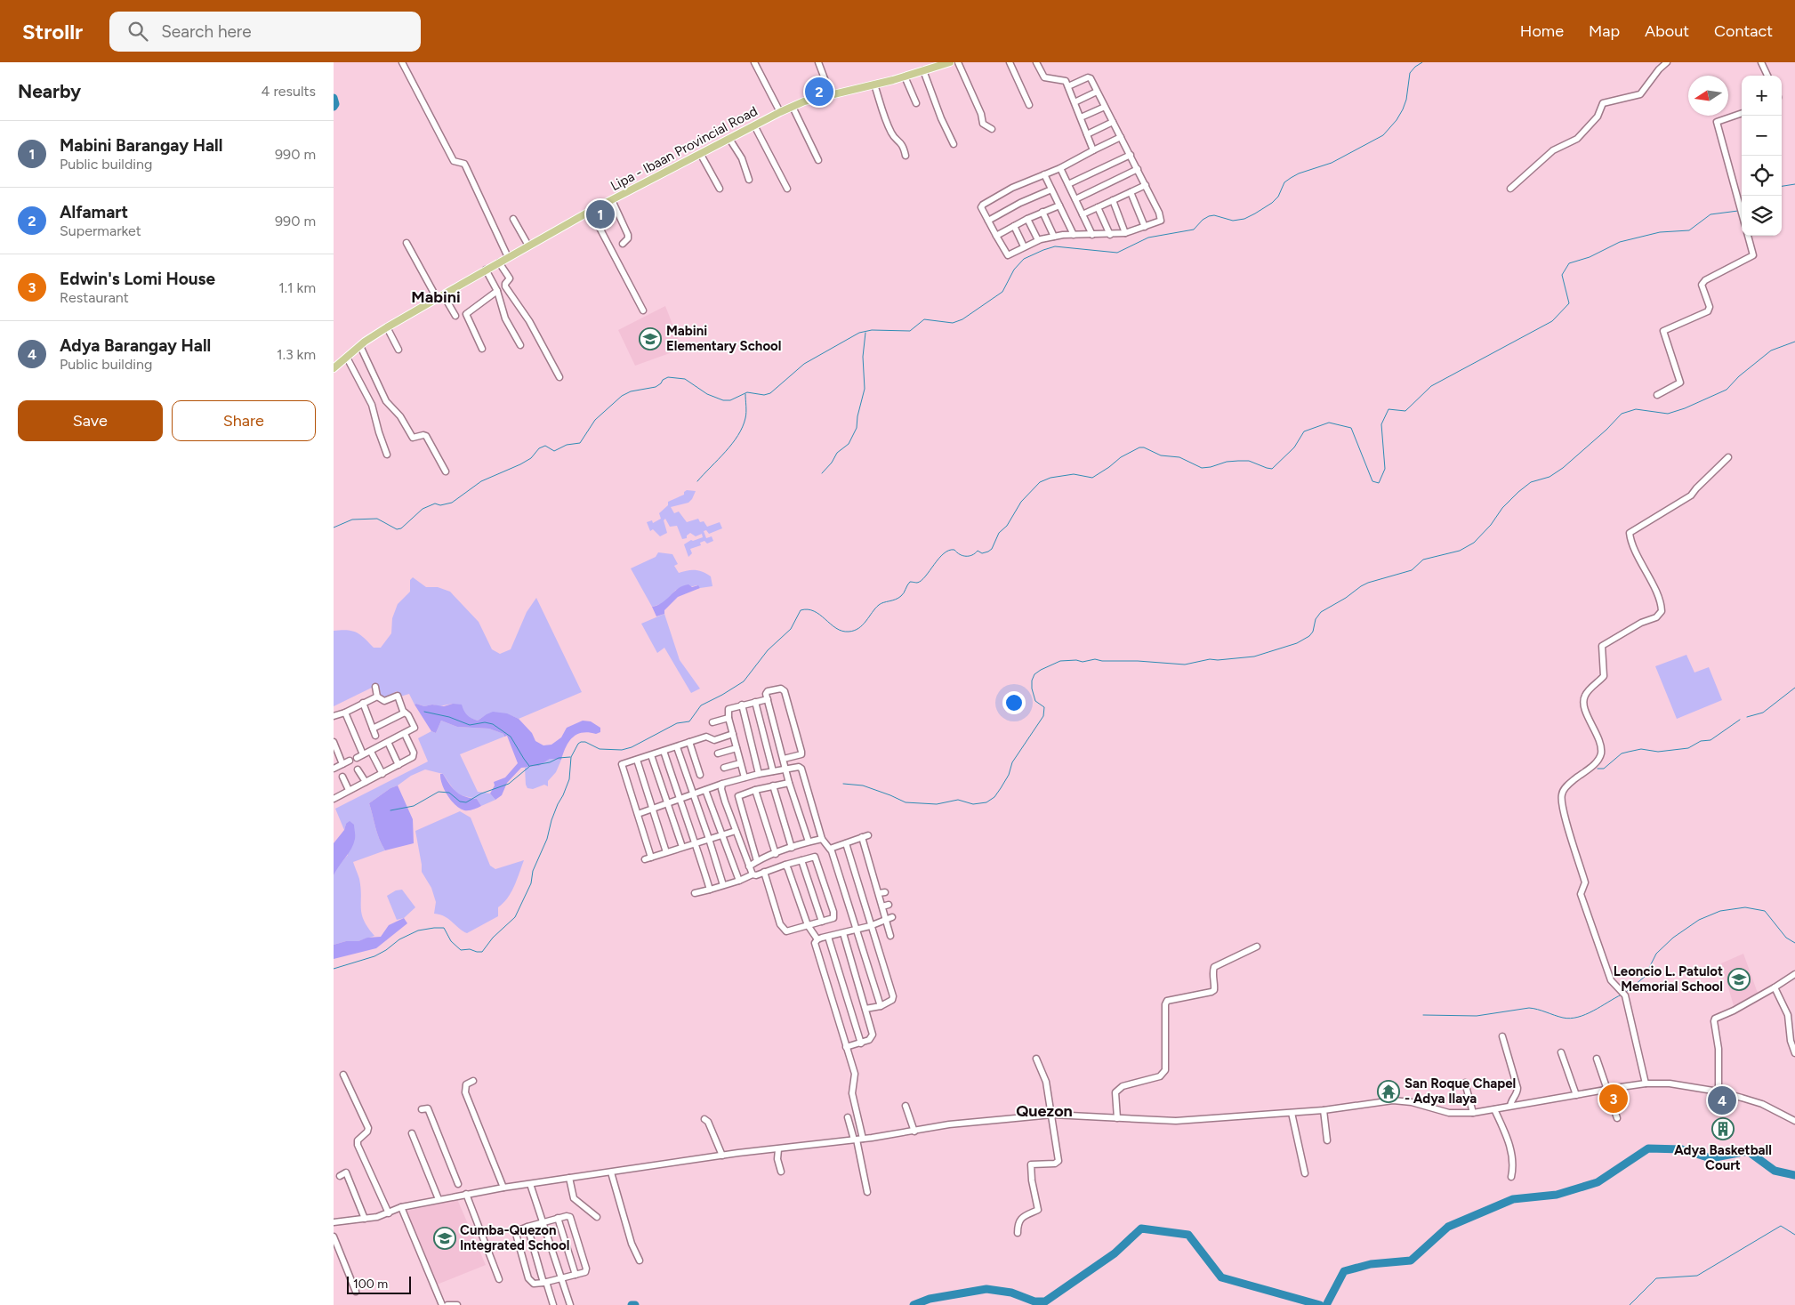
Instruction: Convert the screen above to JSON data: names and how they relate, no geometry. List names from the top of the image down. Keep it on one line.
{"streets":{"main road":["Lipa - Ibaan Provincial Road"]},"districts":["Mabini","Quezon"],"places":{"school or university":["Mabini Elementary School","Leoncio L. Patulot Memorial School","Cumba-Quezon Integrated School"],"temple":["San Roque Chapel - Adya Ilaya"],"building":["Adya Basketball Court"]},"scale_bar":"100 m","north":"left","page":{"header":"Strollr","search":"Search here","nav":["Home","Map","About","Contact"],"heading":["Nearby","4 results"],"map_buttons":["+","−"],"pins":["2","1","3","4"],"list":[{"mark":"1","name":"Mabini Barangay Hall","note":"Public building","value":"990 m"},{"mark":"2","name":"Alfamart","note":"Supermarket","value":"990 m"},{"mark":"3","name":"Edwin's Lomi House","note":"Restaurant","value":"1.1 km"},{"mark":"4","name":"Adya Barangay Hall","note":"Public building","value":"1.3 km"}],"buttons":["Save","Share"],"scale":"100 m"}}
